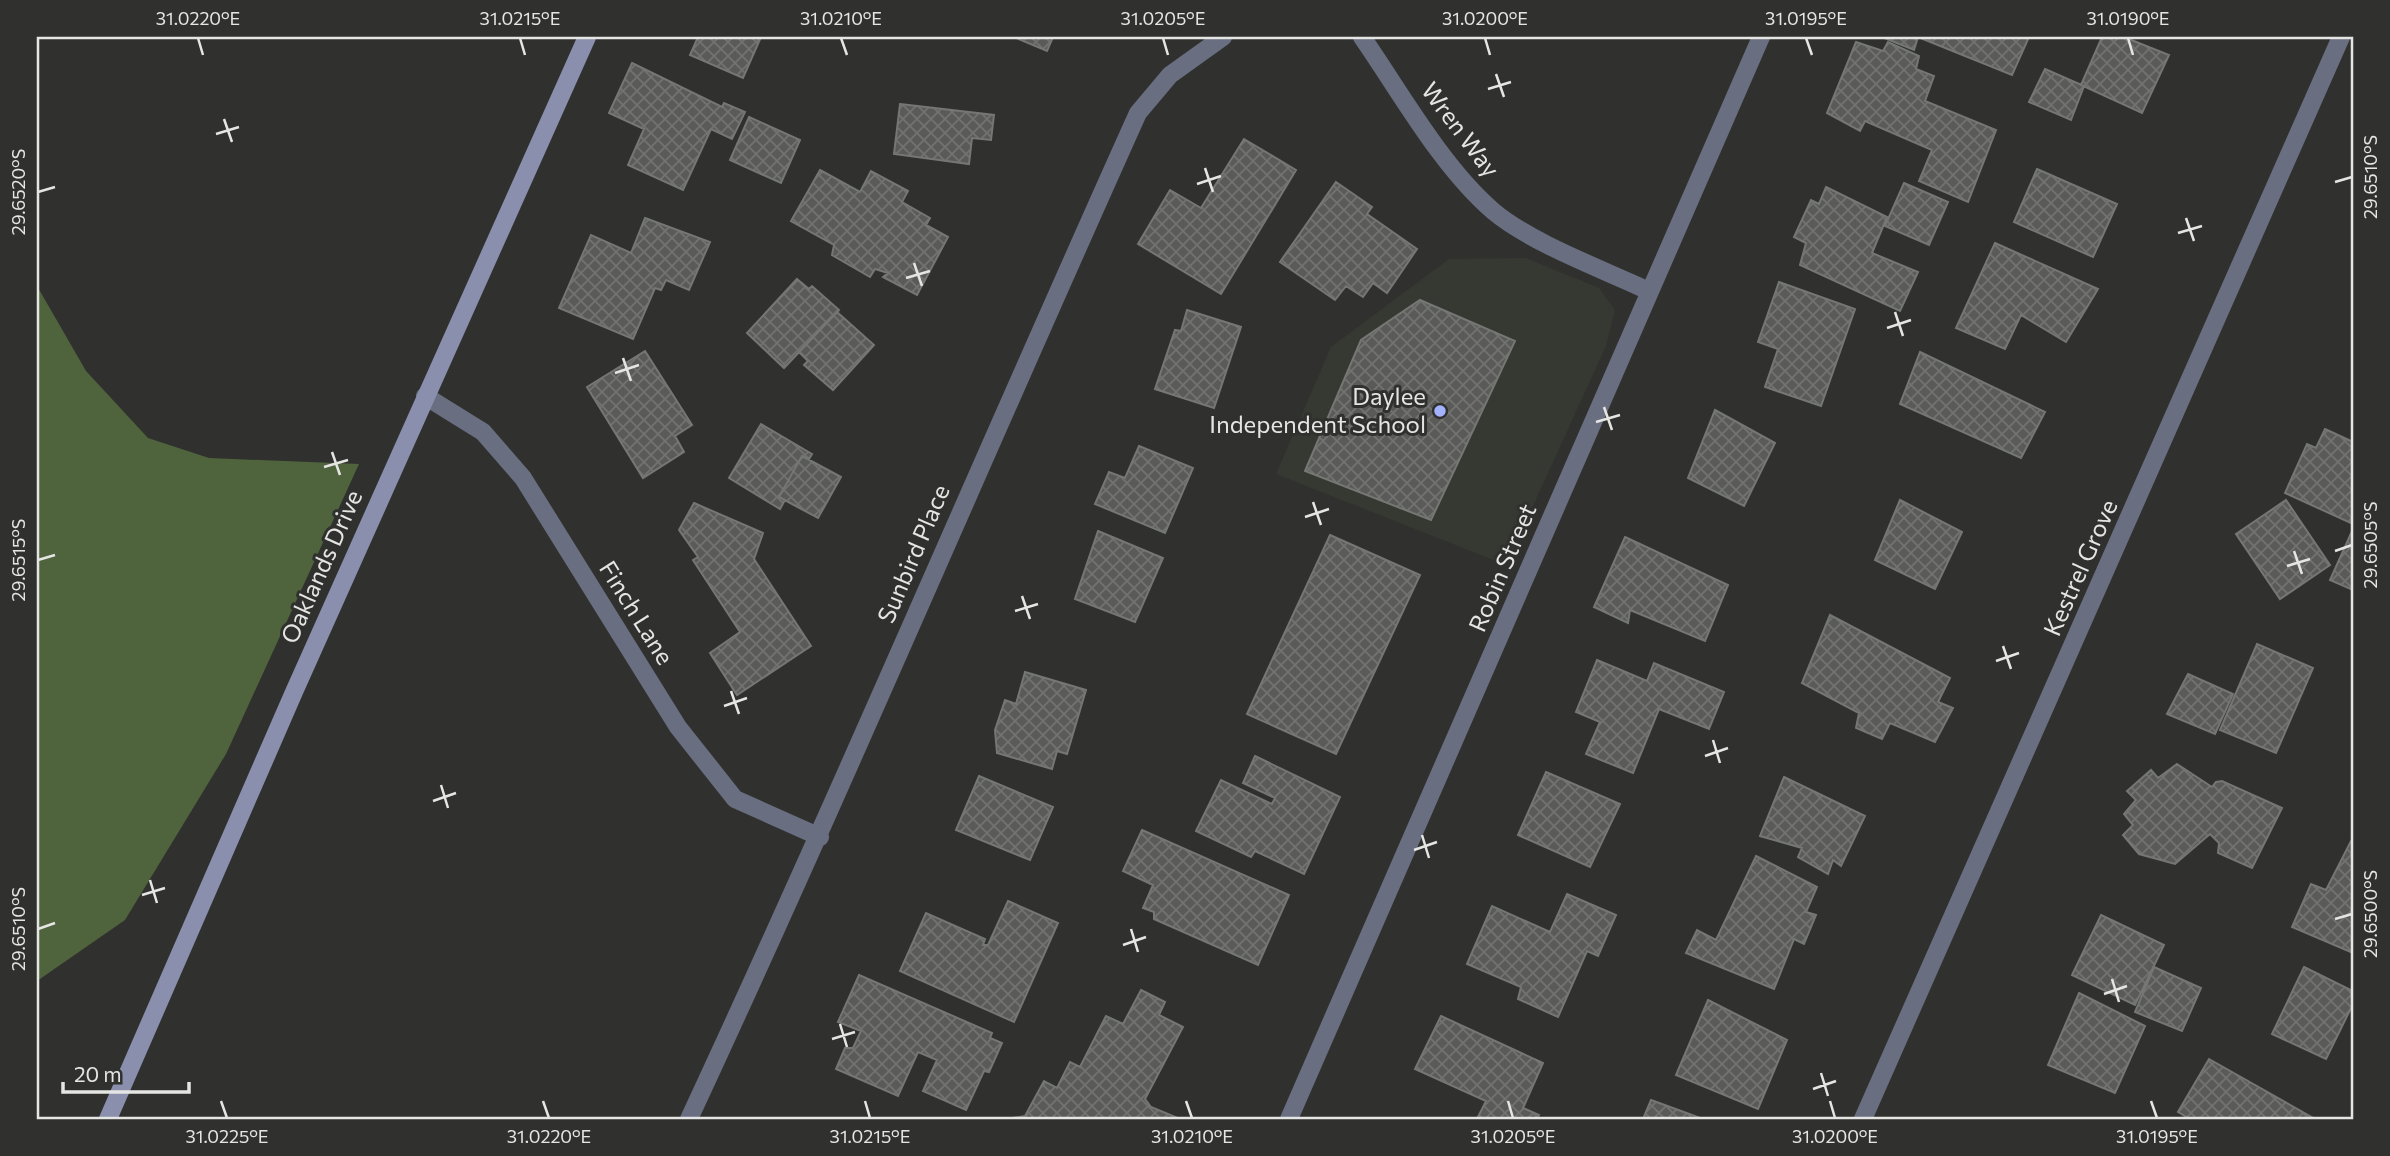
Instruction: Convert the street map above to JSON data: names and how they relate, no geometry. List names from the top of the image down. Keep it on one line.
{"streets":{"street":["Wren Way","Sunbird Place","Oaklands Drive","Robin Street","Kestrel Grove","Finch Lane"]},"crossings":[["Wren Way","Robin Street"],["Sunbird Place","Finch Lane"],["Oaklands Drive","Finch Lane"]],"places":["Daylee Independent School"],"scale_bar":"20 m","coordinates":["31.0220°E","31.0215°E","31.0210°E","31.0205°E","31.0200°E","31.0195°E","31.0190°E","29.6510°S","29.6520°S","29.6505°S","29.6515°S","29.6500°S","31.0225°E"]}
